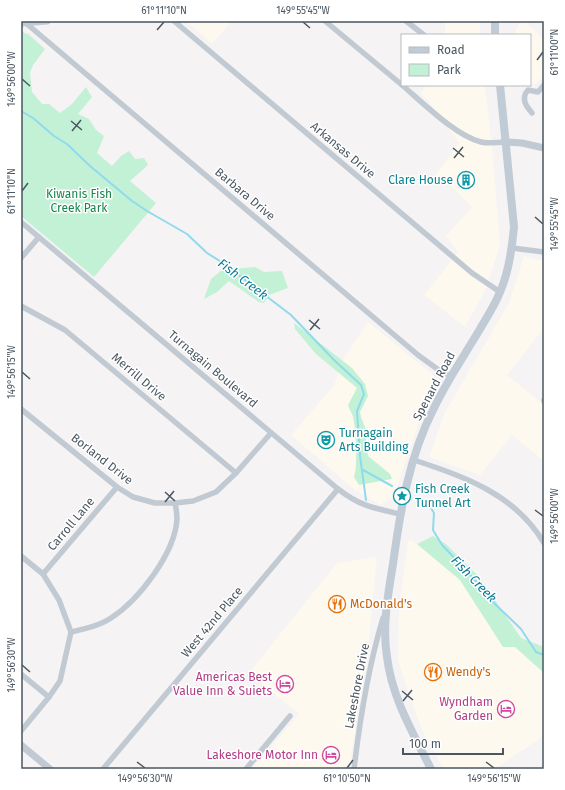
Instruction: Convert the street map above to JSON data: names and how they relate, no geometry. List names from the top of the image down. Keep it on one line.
{"streets":{"main road":["Spenard Road"],"street":["Arkansas Drive","Barbara Drive","Turnagain Boulevard","Merrill Drive","Borland Drive","Carroll Lane","West 42nd Place","Lakeshore Drive"]},"crossings":[["Arkansas Drive","Spenard Road"],["Barbara Drive","Spenard Road"],["Turnagain Boulevard","Spenard Road"],["Turnagain Boulevard","Borland Drive"],["Turnagain Boulevard","West 42nd Place"],["Merrill Drive","Borland Drive"],["Spenard Road","Lakeshore Drive"],["Borland Drive","Carroll Lane"]],"water":["Fish Creek"],"parks":["Kiwanis Fish Creek Park"],"places":{"building":["Clare House"],"theatre":["Turnagain Arts Building"],"place":["Fish Creek Tunnel Art"],"restaurant":["McDonald's","Wendy's"],"hotel":["Americas Best Value Inn & Suiets","Wyndham Garden","Lakeshore Motor Inn"]},"legend":["Road","Park"],"scale_bar":"100 m","coordinates":["61°11'10\"N","149°55'45\"W","61°11'00\"N","149°56'00\"W","149°56'15\"W","149°56'30\"W","61°10'50\"N"]}
